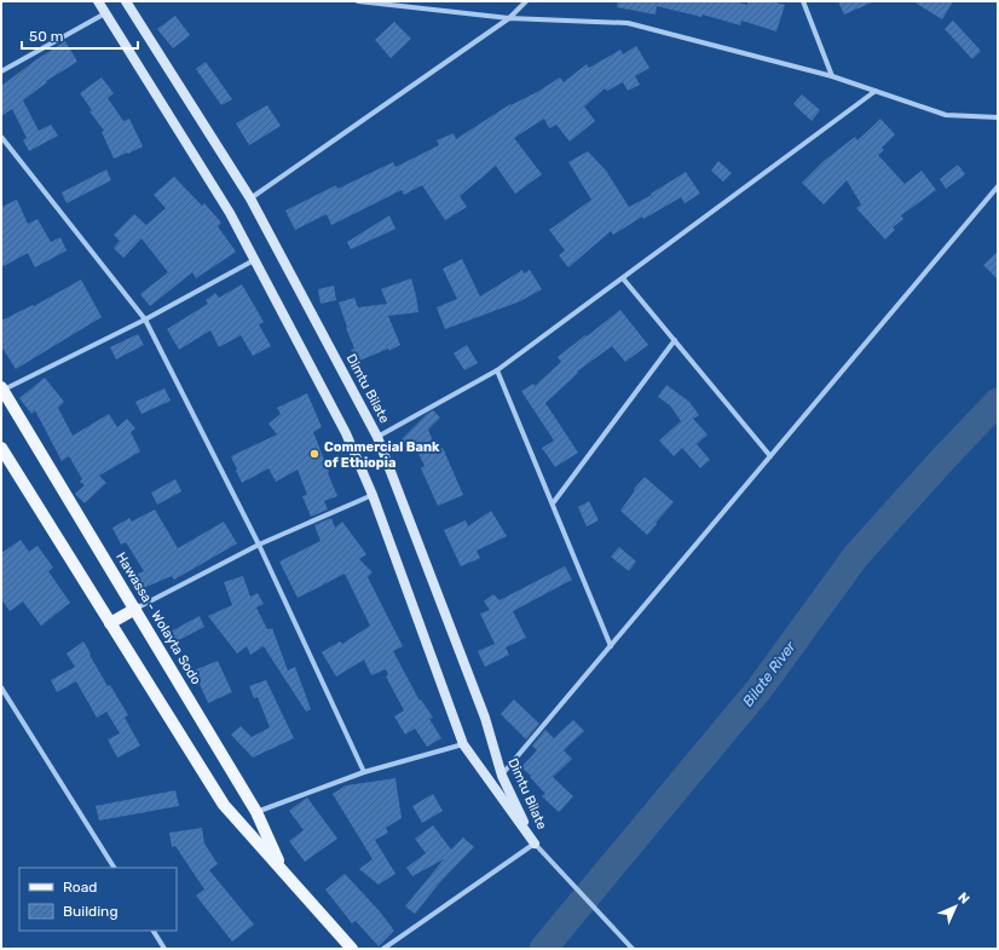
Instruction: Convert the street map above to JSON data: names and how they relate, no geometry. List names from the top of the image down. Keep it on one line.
{"streets":{"main road":["Dimtu Bilate","Hawassa - Wolayta Sodo"]},"water":["Bilate River"],"places":["Commercial Bank of Ethiopia"],"legend":["Road","Building"],"scale_bar":"50 m","north":"top right"}
